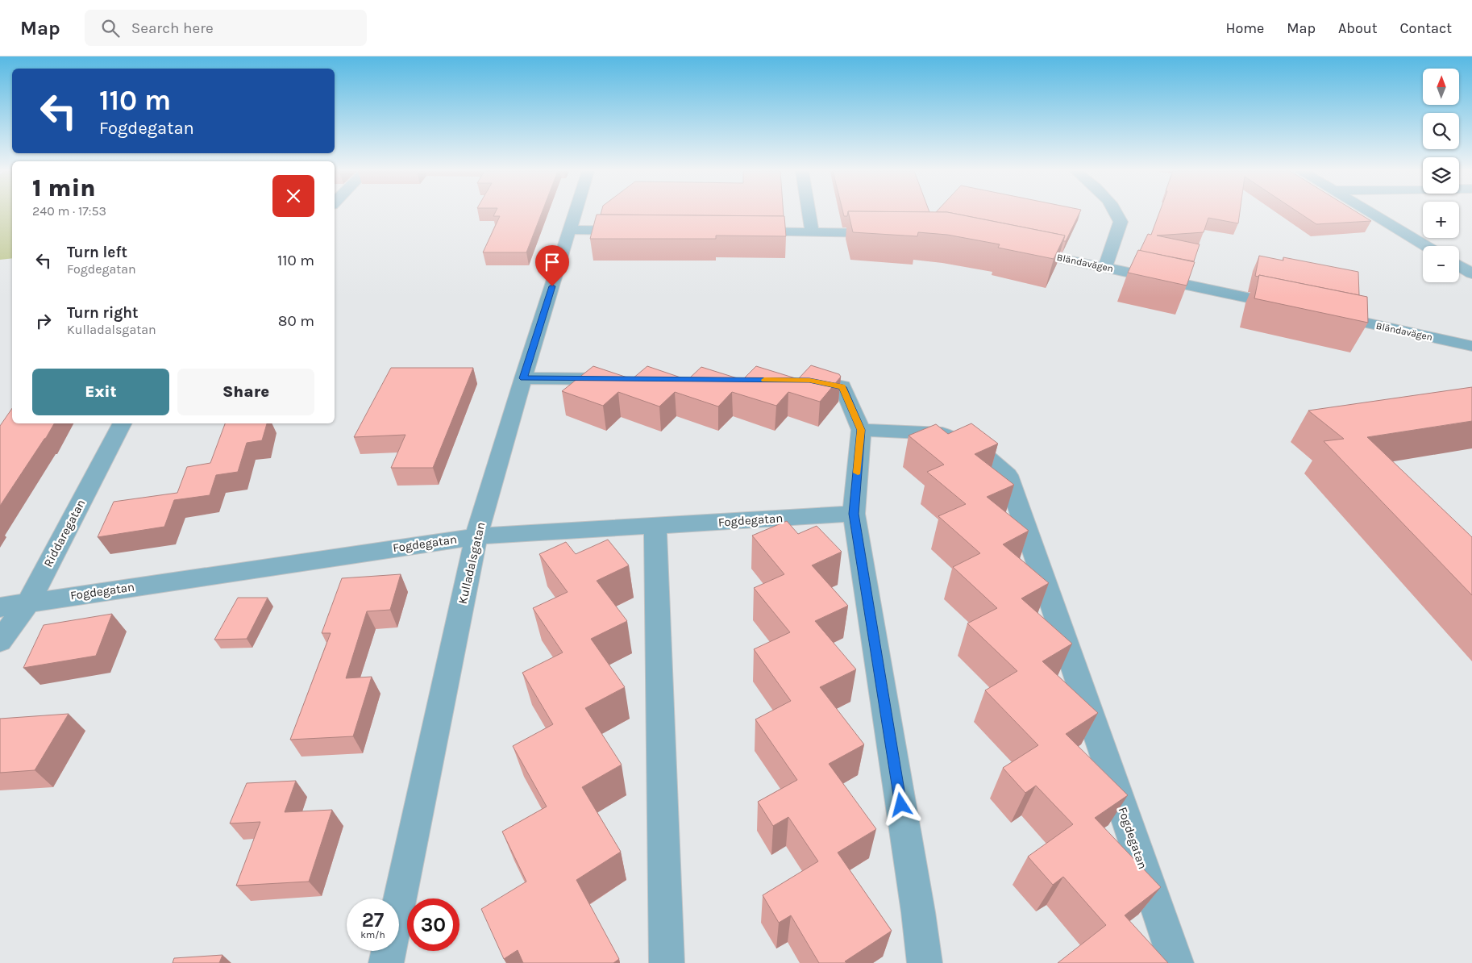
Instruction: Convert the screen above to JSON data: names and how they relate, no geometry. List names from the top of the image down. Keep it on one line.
{"streets":{"street":["Bländavägen","Fogdegatan","Riddaregatan","Kulladalsgatan"]},"crossings":[["Fogdegatan","Riddaregatan"],["Fogdegatan","Kulladalsgatan"]],"north":"top","page":{"header":"Map","search":"Search here","nav":["Home","Map","About","Contact"],"map_buttons":["+","−"],"turn":["110 m","Fogdegatan"],"heading":["1 min","240 m · 17:53"],"list":[{"name":"Turn left","note":"Fogdegatan","value":"110 m"},{"name":"Turn right","note":"Kulladalsgatan","value":"80 m"}],"buttons":["Exit","Share"],"speed":"27 km/h","limit":"30"}}
